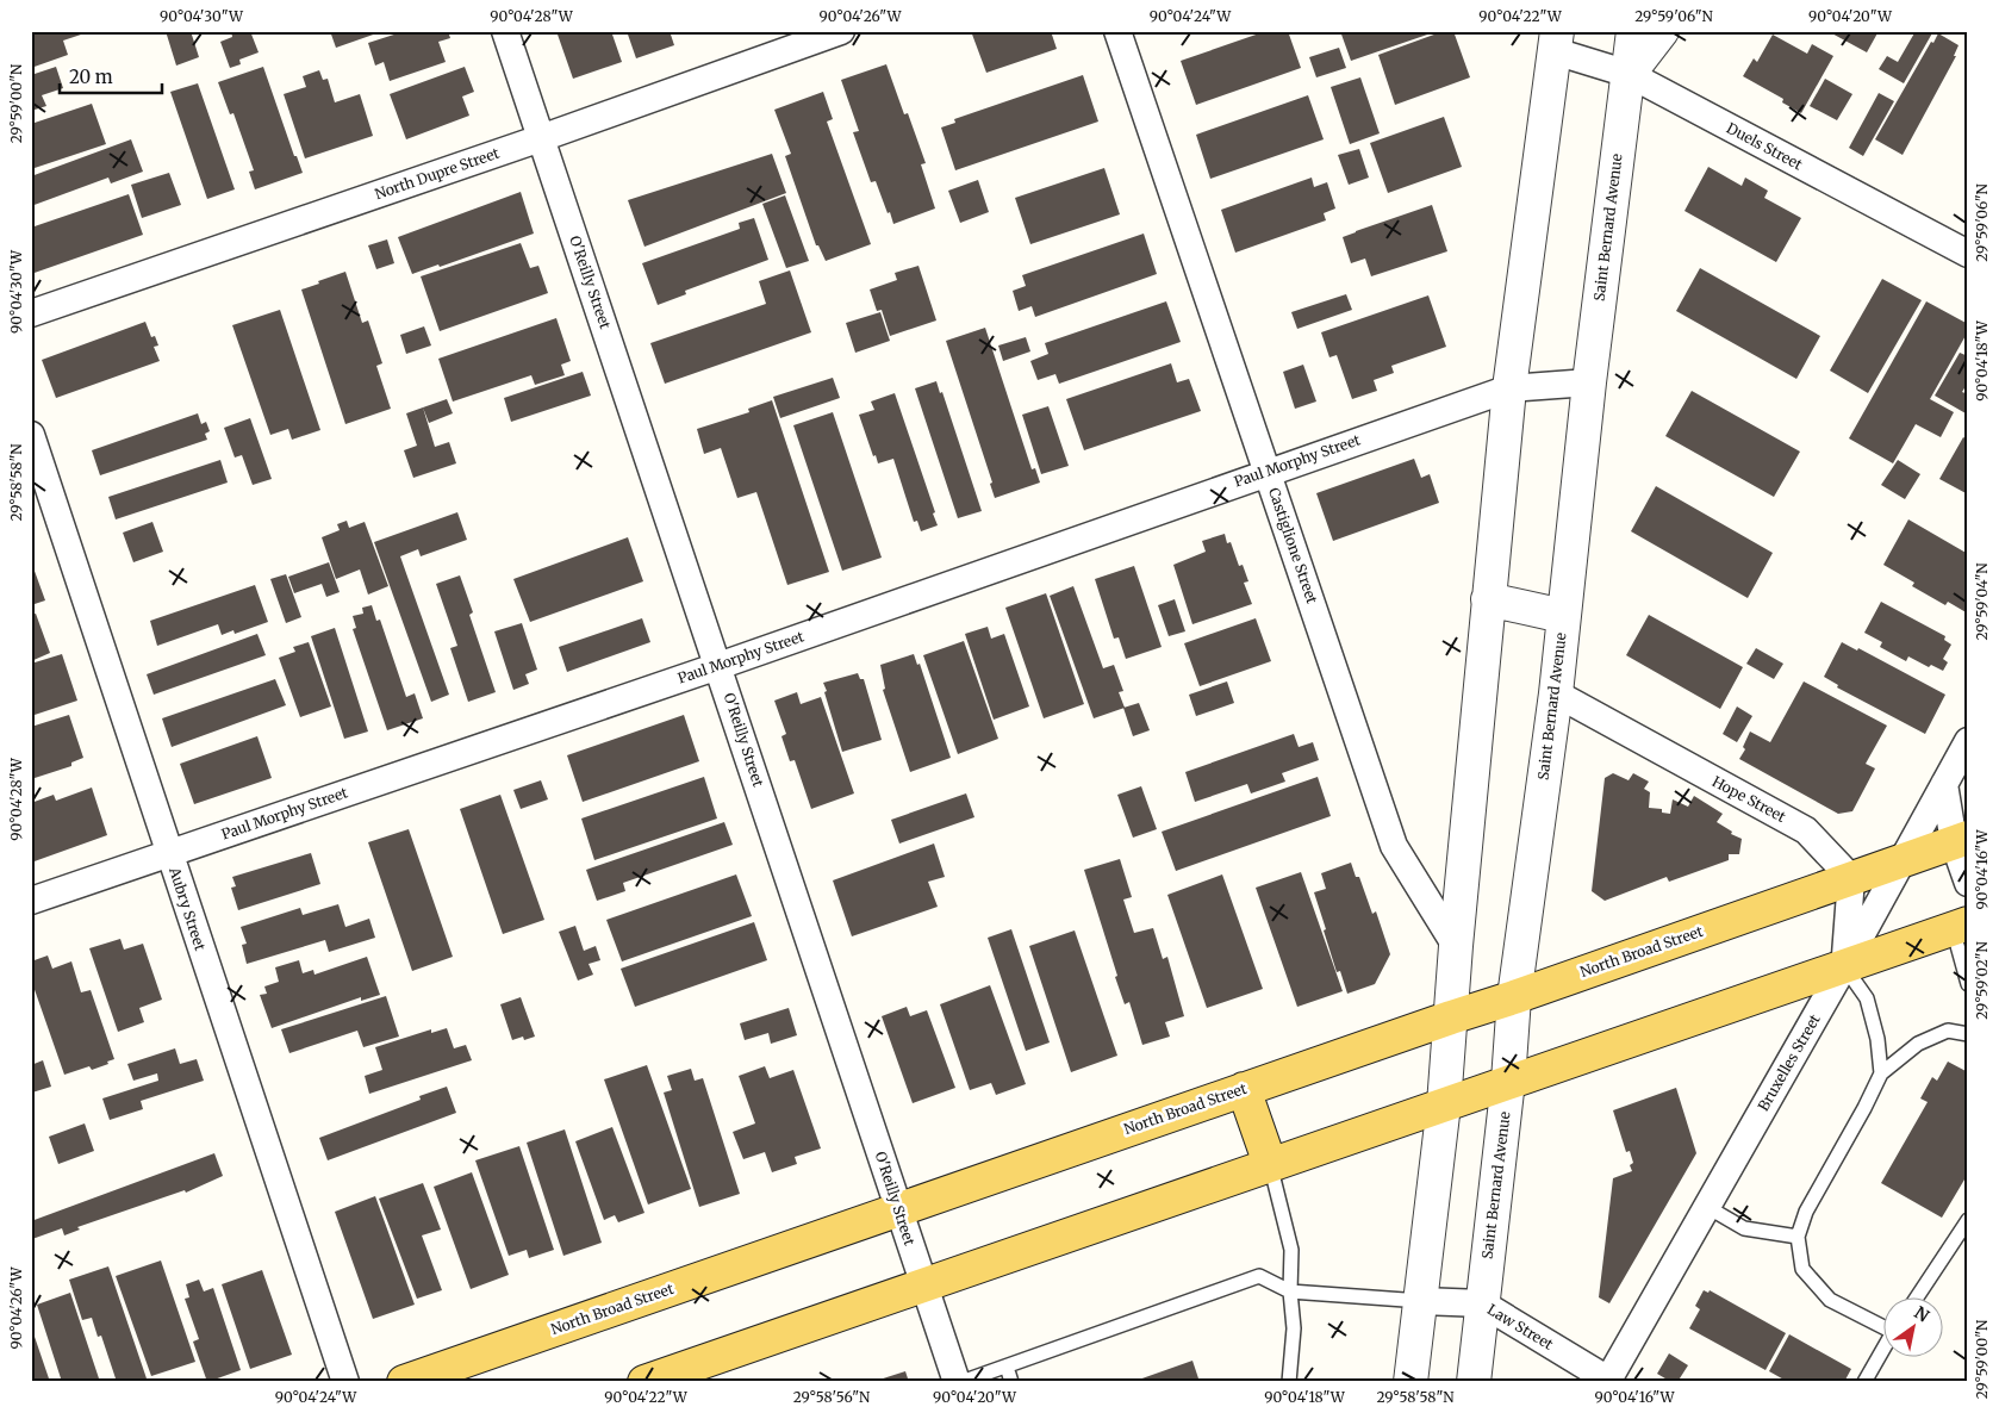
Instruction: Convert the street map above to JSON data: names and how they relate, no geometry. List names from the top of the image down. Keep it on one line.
{"streets":{"main road":["North Broad Street"],"street":["Duels Street","North Dupre Street","Saint Bernard Avenue","O'Reilly Street","Paul Morphy Street","Castiglione Street","Hope Street","Aubry Street","Bruxelles Street","Law Street"]},"crossings":[["Duels Street","Saint Bernard Avenue"],["North Dupre Street","O'Reilly Street"],["Saint Bernard Avenue","Paul Morphy Street"],["Saint Bernard Avenue","Hope Street"],["Saint Bernard Avenue","North Broad Street"],["Saint Bernard Avenue","Law Street"],["O'Reilly Street","Paul Morphy Street"],["O'Reilly Street","North Broad Street"],["Paul Morphy Street","Castiglione Street"],["Paul Morphy Street","Aubry Street"],["Hope Street","North Broad Street"],["North Broad Street","Bruxelles Street"],["Bruxelles Street","Law Street"]],"scale_bar":"20 m","north":"top right","coordinates":["90°04'30\"W","90°04'28\"W","90°04'26\"W","90°04'24\"W","90°04'22\"W","29°59'06\"N","90°04'20\"W","29°59'00\"N","90°04'18\"W","29°58'58\"N","29°59'04\"N","90°04'16\"W","29°59'02\"N","29°58'56\"N"]}
